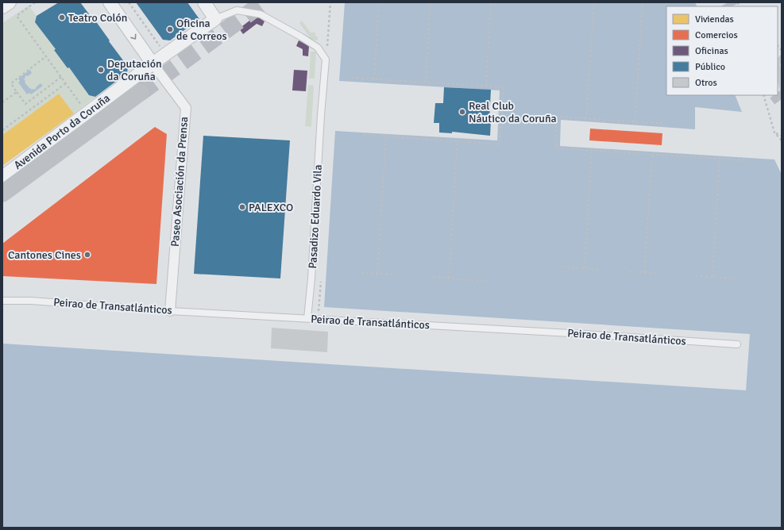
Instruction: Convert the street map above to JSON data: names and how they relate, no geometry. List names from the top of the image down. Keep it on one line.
{"streets":{"main road":["Avenida Porto da Coruña"],"street":["Paseo Asociación da Prensa"],"lane":["Pasadizo Eduardo Vila","Peirao de Transatlánticos"]},"crossings":[["Avenida Porto da Coruña","Paseo Asociación da Prensa"],["Paseo Asociación da Prensa","Peirao de Transatlánticos"],["Pasadizo Eduardo Vila","Peirao de Transatlánticos"]],"places":["Teatro Colón","Oficina de Correos","Deputación da Coruña","Real Club Náutico da Coruña","PALEXCO","Cantones Cines"],"legend":["Viviendas","Comercios","Oficinas","Público","Otros"]}
